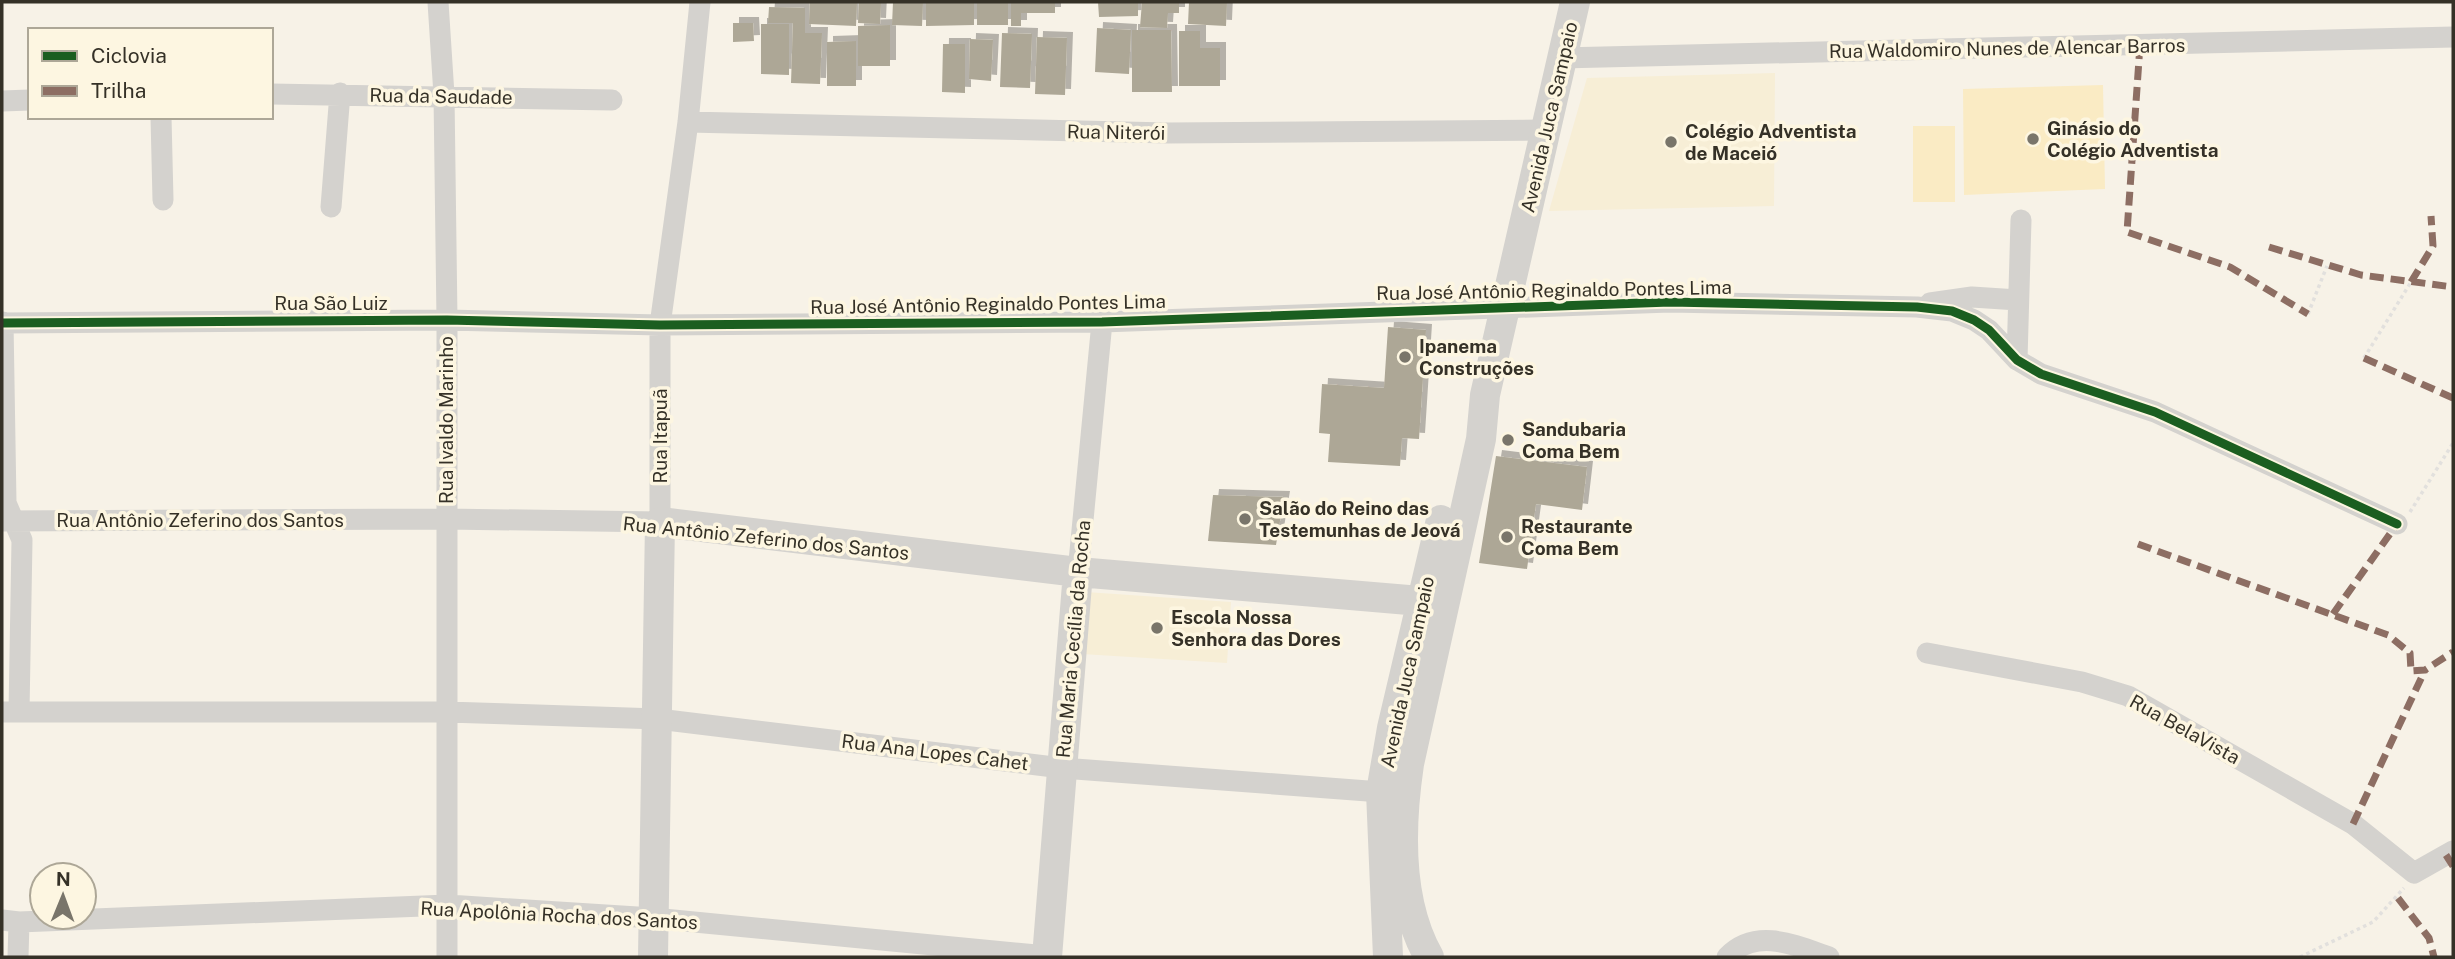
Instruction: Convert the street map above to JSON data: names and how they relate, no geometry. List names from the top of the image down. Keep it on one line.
{"streets":{"main road":["Avenida Juca Sampaio","Rua Itapuã","Rua Antônio Zeferino dos Santos","Rua Maria Cecília da Rocha","Rua Apolônia Rocha dos Santos"],"street":["Rua Waldomiro Nunes de Alencar Barros","Rua da Saudade","Rua Niterói","Rua José Antônio Reginaldo Pontes Lima","Rua São Luiz","Rua Ivaldo Marinho","Rua BelaVista","Rua Ana Lopes Cahet"]},"crossings":[["Rua Waldomiro Nunes de Alencar Barros","Avenida Juca Sampaio"],["Rua da Saudade","Rua Ivaldo Marinho"],["Avenida Juca Sampaio","Rua Niterói"],["Avenida Juca Sampaio","Rua José Antônio Reginaldo Pontes Lima"],["Avenida Juca Sampaio","Rua Antônio Zeferino dos Santos"],["Avenida Juca Sampaio","Rua Ana Lopes Cahet"],["Rua Niterói","Rua Itapuã"],["Rua José Antônio Reginaldo Pontes Lima","Rua São Luiz"],["Rua José Antônio Reginaldo Pontes Lima","Rua Itapuã"],["Rua José Antônio Reginaldo Pontes Lima","Rua Maria Cecília da Rocha"],["Rua São Luiz","Rua Ivaldo Marinho"],["Rua São Luiz","Rua Itapuã"],["Rua Ivaldo Marinho","Rua Antônio Zeferino dos Santos"],["Rua Ivaldo Marinho","Rua Apolônia Rocha dos Santos"],["Rua Itapuã","Rua Antônio Zeferino dos Santos"],["Rua Itapuã","Rua Ana Lopes Cahet"],["Rua Itapuã","Rua Apolônia Rocha dos Santos"],["Rua Antônio Zeferino dos Santos","Rua Maria Cecília da Rocha"],["Rua Maria Cecília da Rocha","Rua Ana Lopes Cahet"],["Rua Maria Cecília da Rocha","Rua Apolônia Rocha dos Santos"]],"places":["Ginásio do Colégio Adventista","Colégio Adventista de Maceió","Ipanema Construções","Sandubaria Coma Bem","Salão do Reino das Testemunhas de Jeová","Restaurante Coma Bem","Escola Nossa Senhora das Dores"],"legend":["Ciclovia","Trilha"],"north":"top"}
